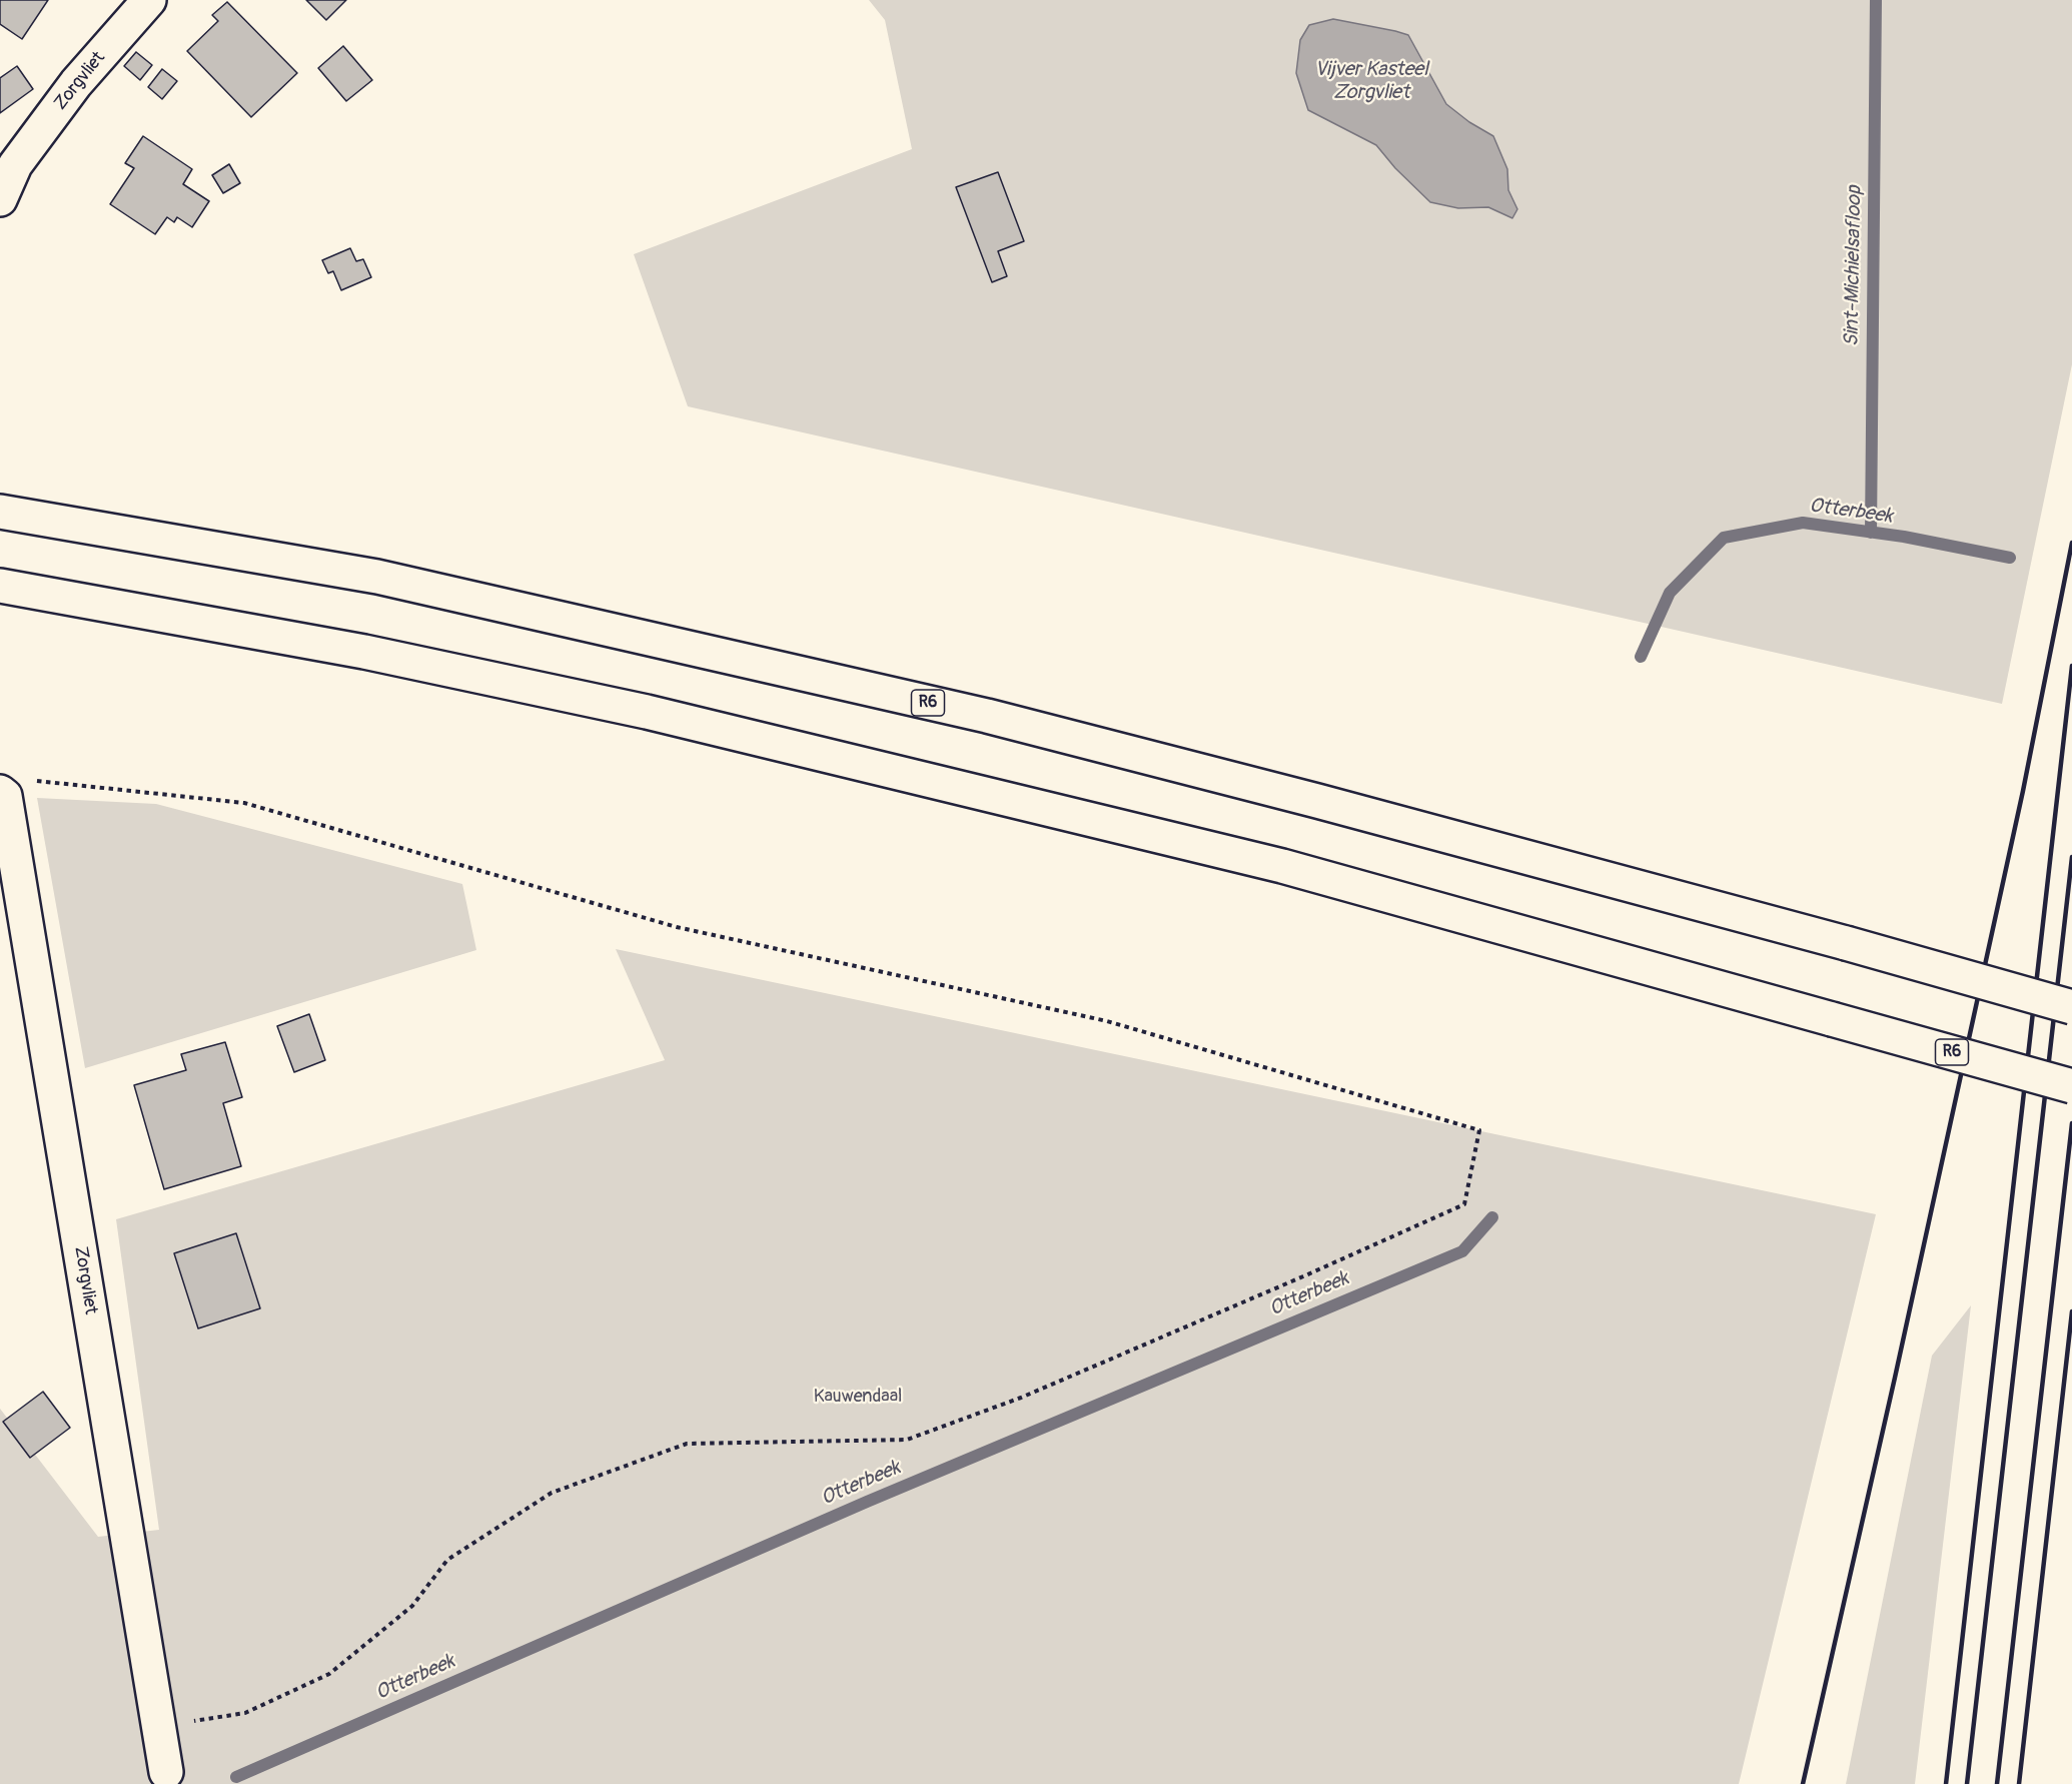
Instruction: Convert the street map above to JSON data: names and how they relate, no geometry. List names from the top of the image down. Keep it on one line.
{"streets":{"main road":["Zorgvliet","R6"]},"water":["Vijver Kasteel Zorgvliet","Sint-Michielsafloop","Otterbeek"],"parks":["Kauwendaal"]}
